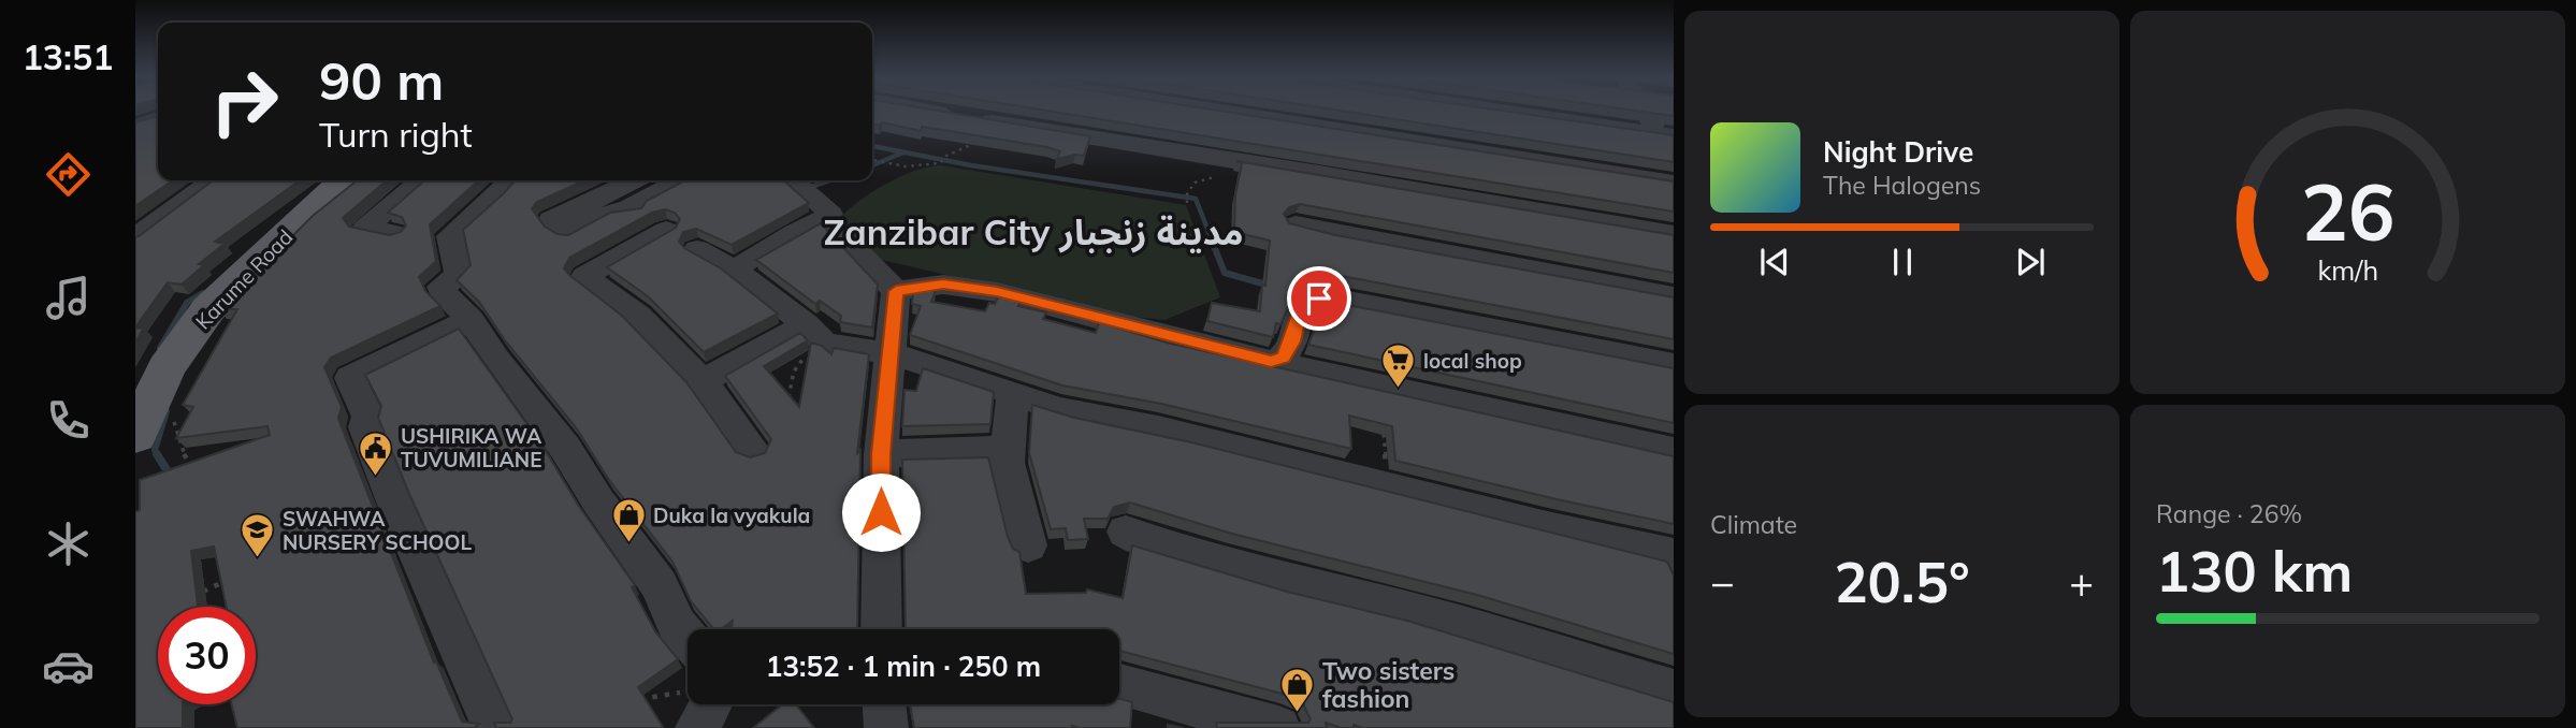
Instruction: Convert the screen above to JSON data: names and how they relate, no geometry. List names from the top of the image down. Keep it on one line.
{"streets":{"main road":["Karume Road"]},"districts":["Zanzibar City مدينة زنجبار"],"places":{"supermarket":["local shop"],"public building":["USHIRIKA WA TUVUMILIANE"],"shop":["Duka la vyakula","Two sisters fashion"],"school or university":["SWAHWA NURSERY SCHOOL"]},"page":{"tabs":"13:51","turn":["90 m","Turn right"],"song":["Night Drive","The Halogens"],"tile":["Climate",["Range · 26%","130 km"]],"heat":["−","20.5°","+"],"limit":"30","trip":"13:52 · 1 min · 250 m","gauge":["26","km/h"]}}
